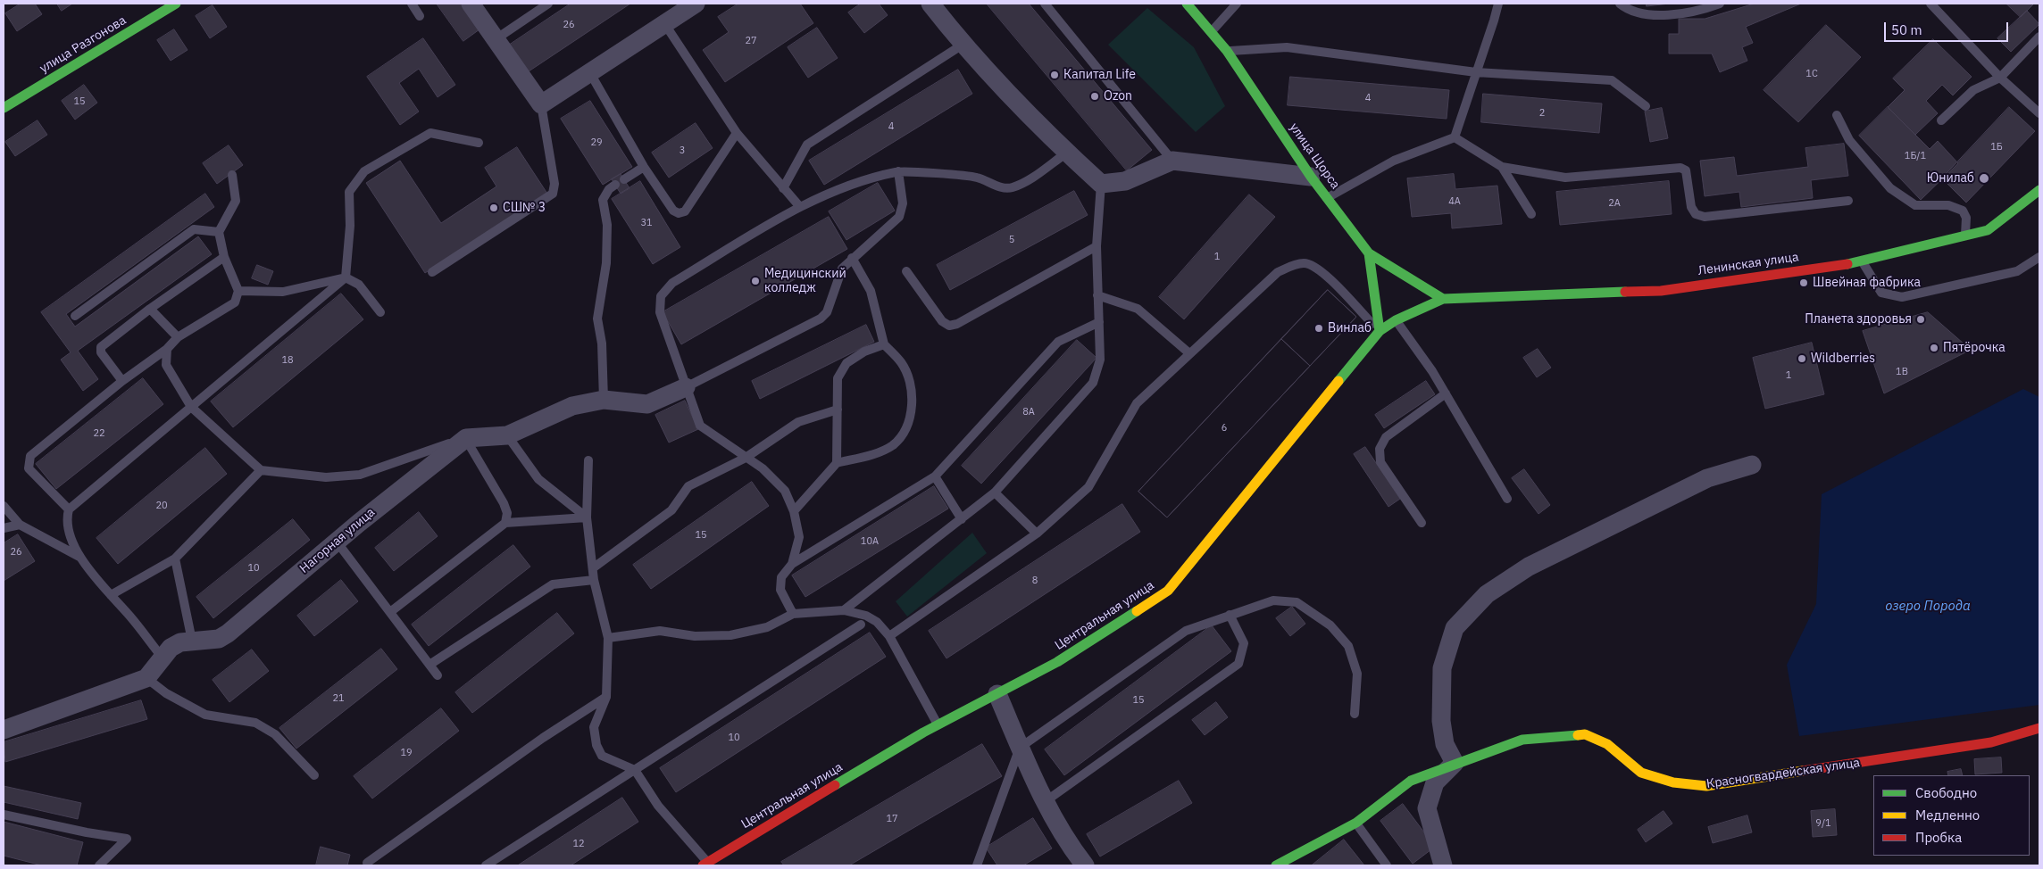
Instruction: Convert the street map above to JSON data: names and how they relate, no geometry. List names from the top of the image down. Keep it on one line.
{"streets":{"main road":["улица Разгонова","улица Щорса","Ленинская улица","Центральная улица","Красногвардейская улица"],"street":["Нагорная улица"]},"crossings":[["улица Щорса","Ленинская улица"],["улица Щорса","Центральная улица"],["Ленинская улица","Центральная улица"]],"water":["озеро Порода"],"places":["Капитал Life","Ozon","Юнилаб","СШ№ 3","Медицинский колледж","Швейная фабрика","Планета здоровья","Винлаб","Пятёрочка","Wildberries"],"house_numbers":["26","27","1С","4","15","2","4","29","1Б","3","1Б/1","4А","2А","31","5","1","18","1В","1","8А","6","22","20","15","10А","26","10","8","21","15","10","19","17","9/1","12"],"legend":["Свободно","Медленно","Пробка"],"scale_bar":"50 m"}
